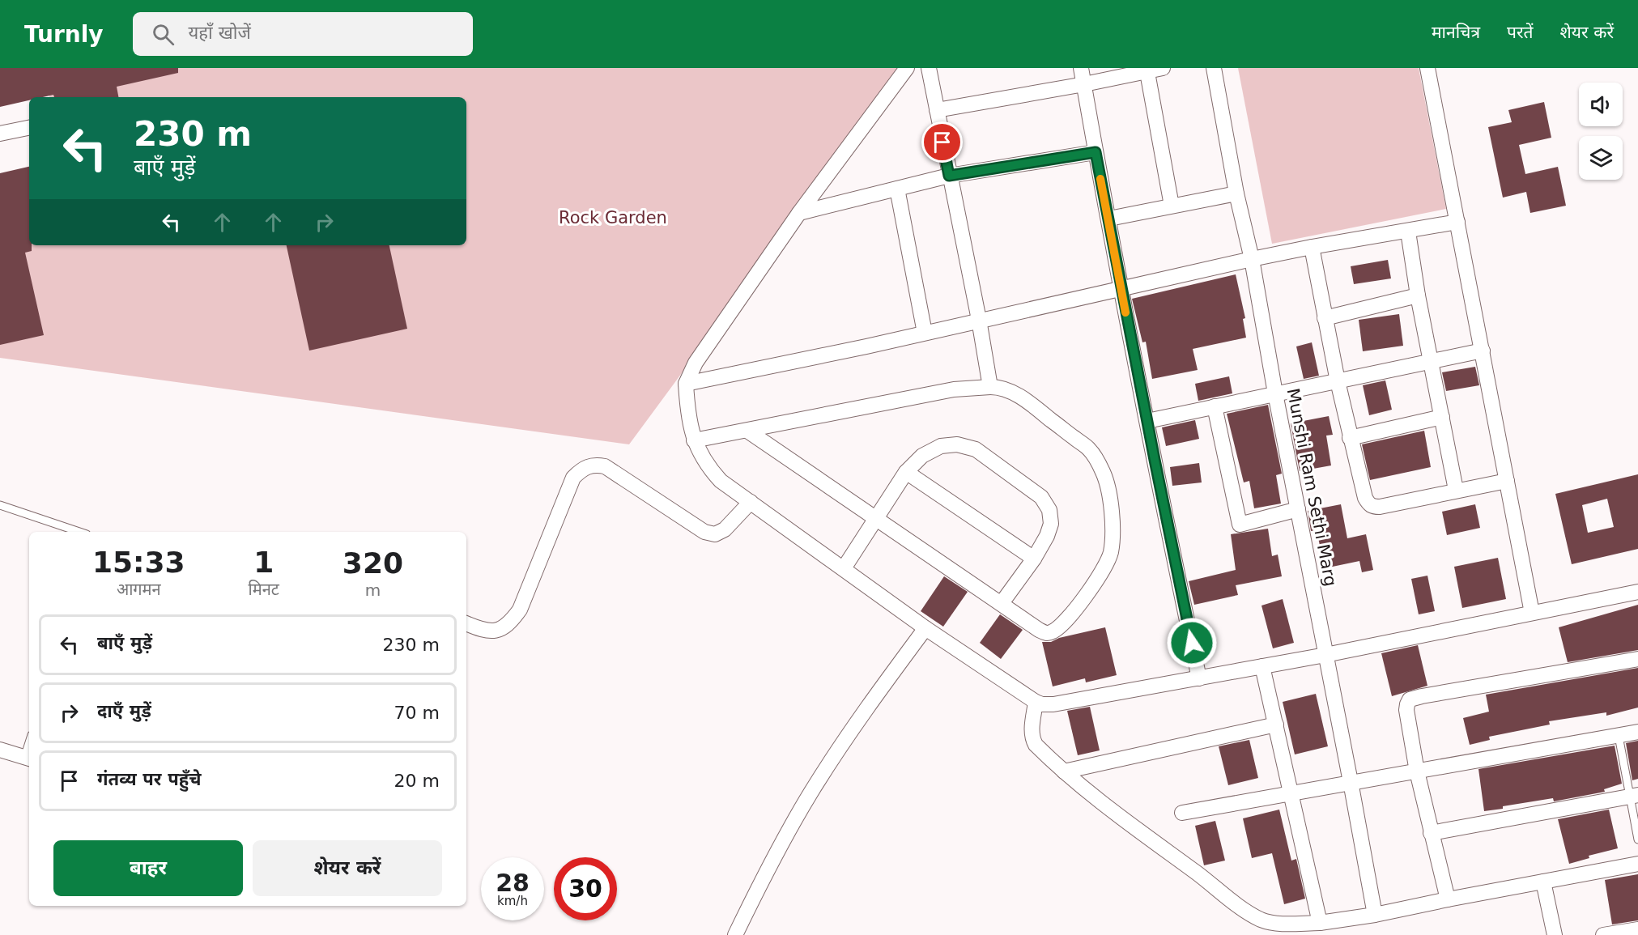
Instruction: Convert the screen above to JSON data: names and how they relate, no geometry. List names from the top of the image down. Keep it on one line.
{"streets":{"street":["Munshi Ram Sethi Marg"]},"parks":["Rock Garden"],"page":{"header":"Turnly","search":"यहाँ खोजें","nav":["मानचित्र","परतें","शेयर करें"],"turn":["230 m","बाएँ मुड़ें"],"eta":["15:33","आगमन","1","मिनट","320","m"],"list":[{"name":"बाएँ मुड़ें","value":"230 m"},{"name":"दाएँ मुड़ें","value":"70 m"},{"name":"गंतव्य पर पहुँचे","value":"20 m"}],"buttons":["बाहर","शेयर करें"],"speed":"28 km/h","limit":"30"}}
